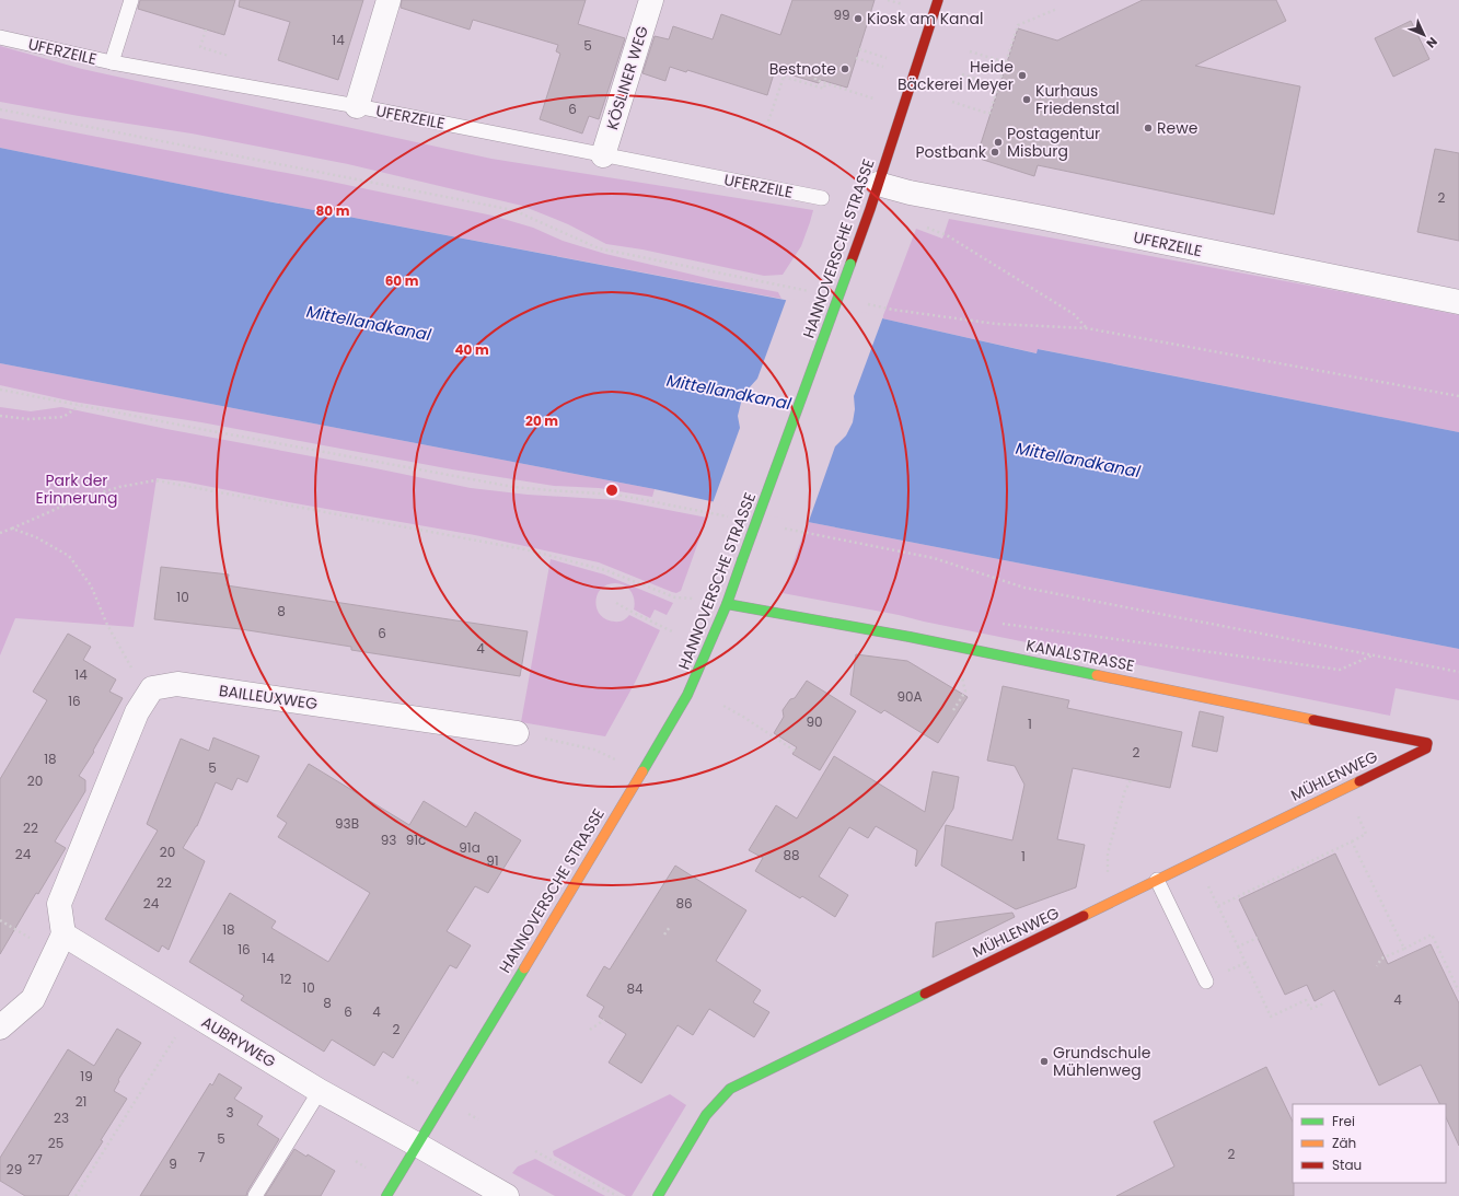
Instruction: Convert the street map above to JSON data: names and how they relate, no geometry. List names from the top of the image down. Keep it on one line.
{"streets":{"street":["UFERZEILE","KÖSLINER WEG","HANNOVERSCHE STRASSE","KANALSTRASSE","BAILLEUXWEG","MÜHLENWEG","AUBRYWEG"]},"crossings":[["UFERZEILE","KÖSLINER WEG"],["UFERZEILE","HANNOVERSCHE STRASSE"],["HANNOVERSCHE STRASSE","KANALSTRASSE"],["HANNOVERSCHE STRASSE","AUBRYWEG"],["KANALSTRASSE","MÜHLENWEG"]],"water":["Mittellandkanal"],"parks":["Park der Erinnerung"],"places":["Kiosk am Kanal","Bestnote","Heide Bäckerei Meyer","Kurhaus Friedenstal","Rewe","Postagentur Misburg","Postbank","Grundschule Mühlenweg"],"house_numbers":["99","14","5","6","2","10","8","6","4","14","90A","16","90","1","2","18","5","20","93B","22","93","91c","91a","20","24","88","1","91","22","24","86","18","16","14","12","10","84","4","8","6","4","2","19","21","3","23","5","25","2","7","27","9","29"],"legend":["Frei","Zäh","Stau"],"north":"bottom right","rings":["80 m","60 m","40 m","20 m"]}
